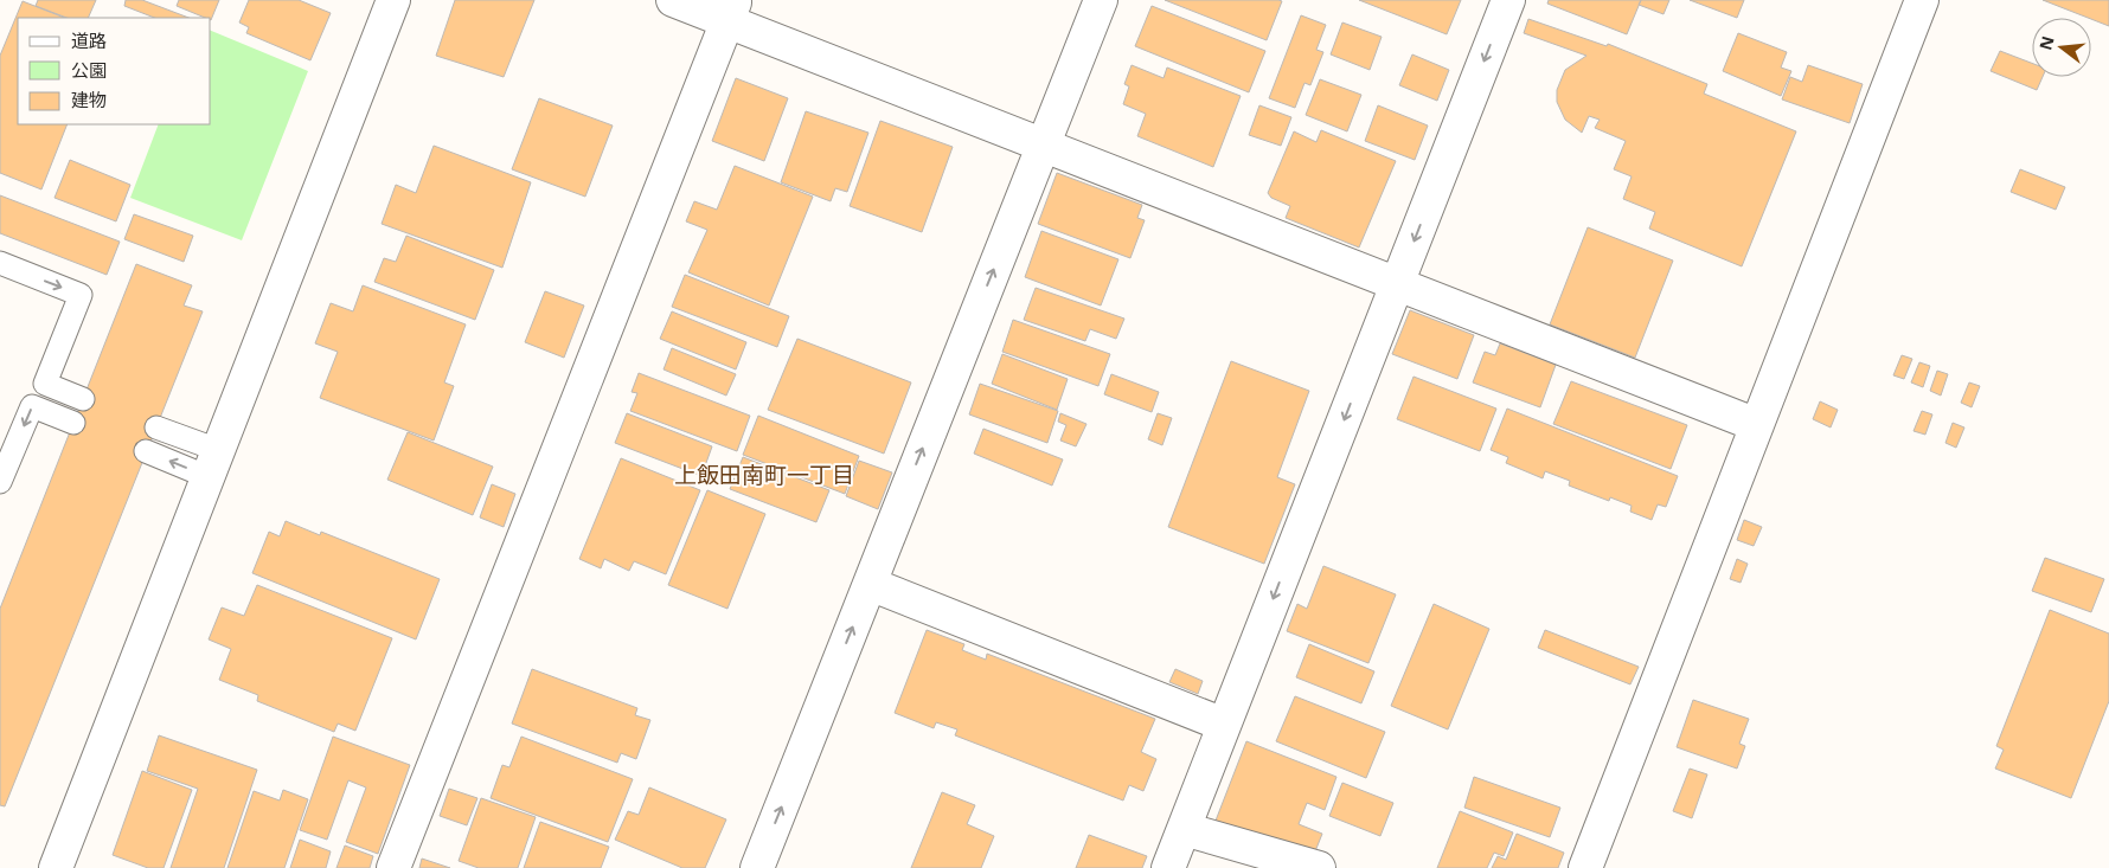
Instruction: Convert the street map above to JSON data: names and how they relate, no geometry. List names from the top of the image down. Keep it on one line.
{"districts":["上飯田南町一丁目"],"legend":["道路","公園","建物"],"north":"left"}
